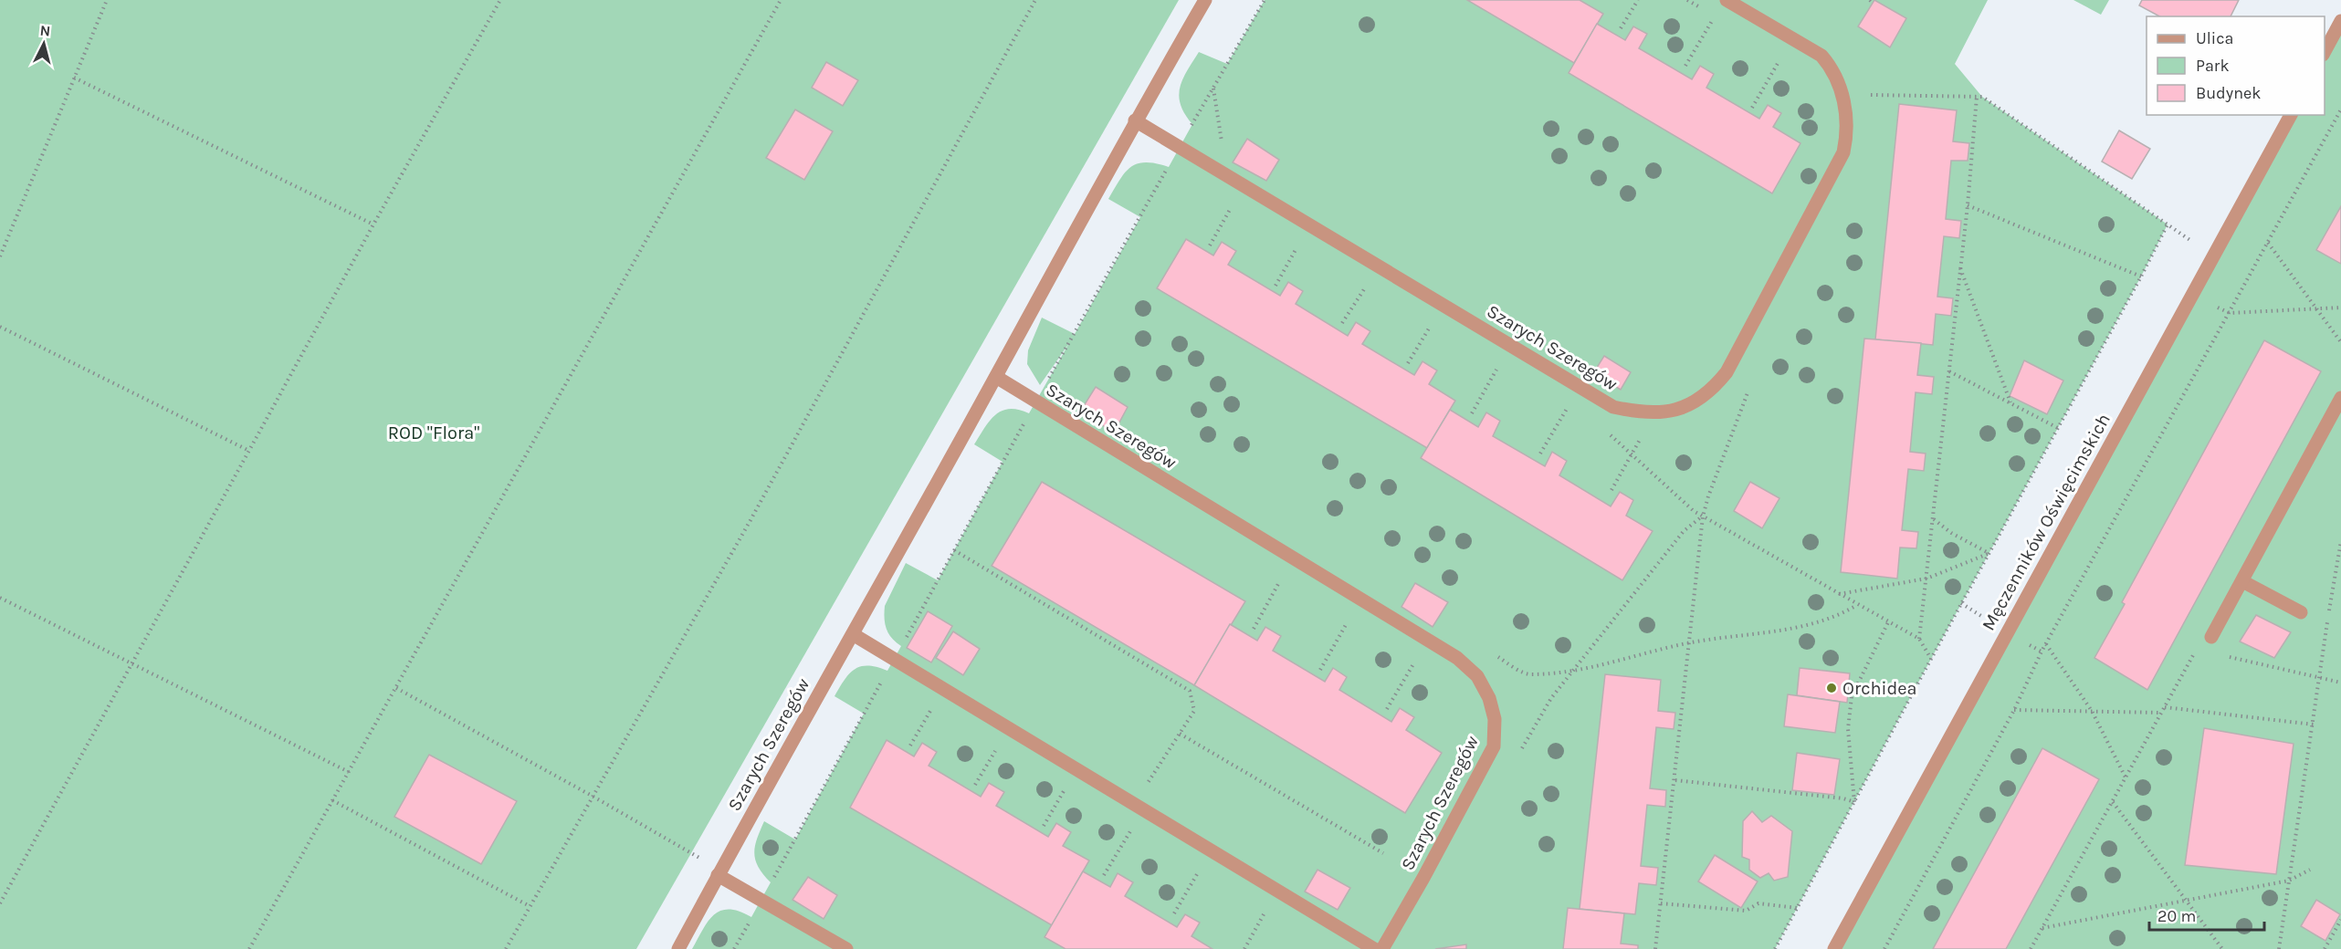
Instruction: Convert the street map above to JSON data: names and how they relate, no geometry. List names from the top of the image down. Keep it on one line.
{"streets":{"street":["Szarych Szeregów","Męczenników Oświęcimskich"]},"parks":["ROD \"Flora\""],"places":["Orchidea"],"legend":["Ulica","Park","Budynek"],"scale_bar":"20 m","north":"top"}
